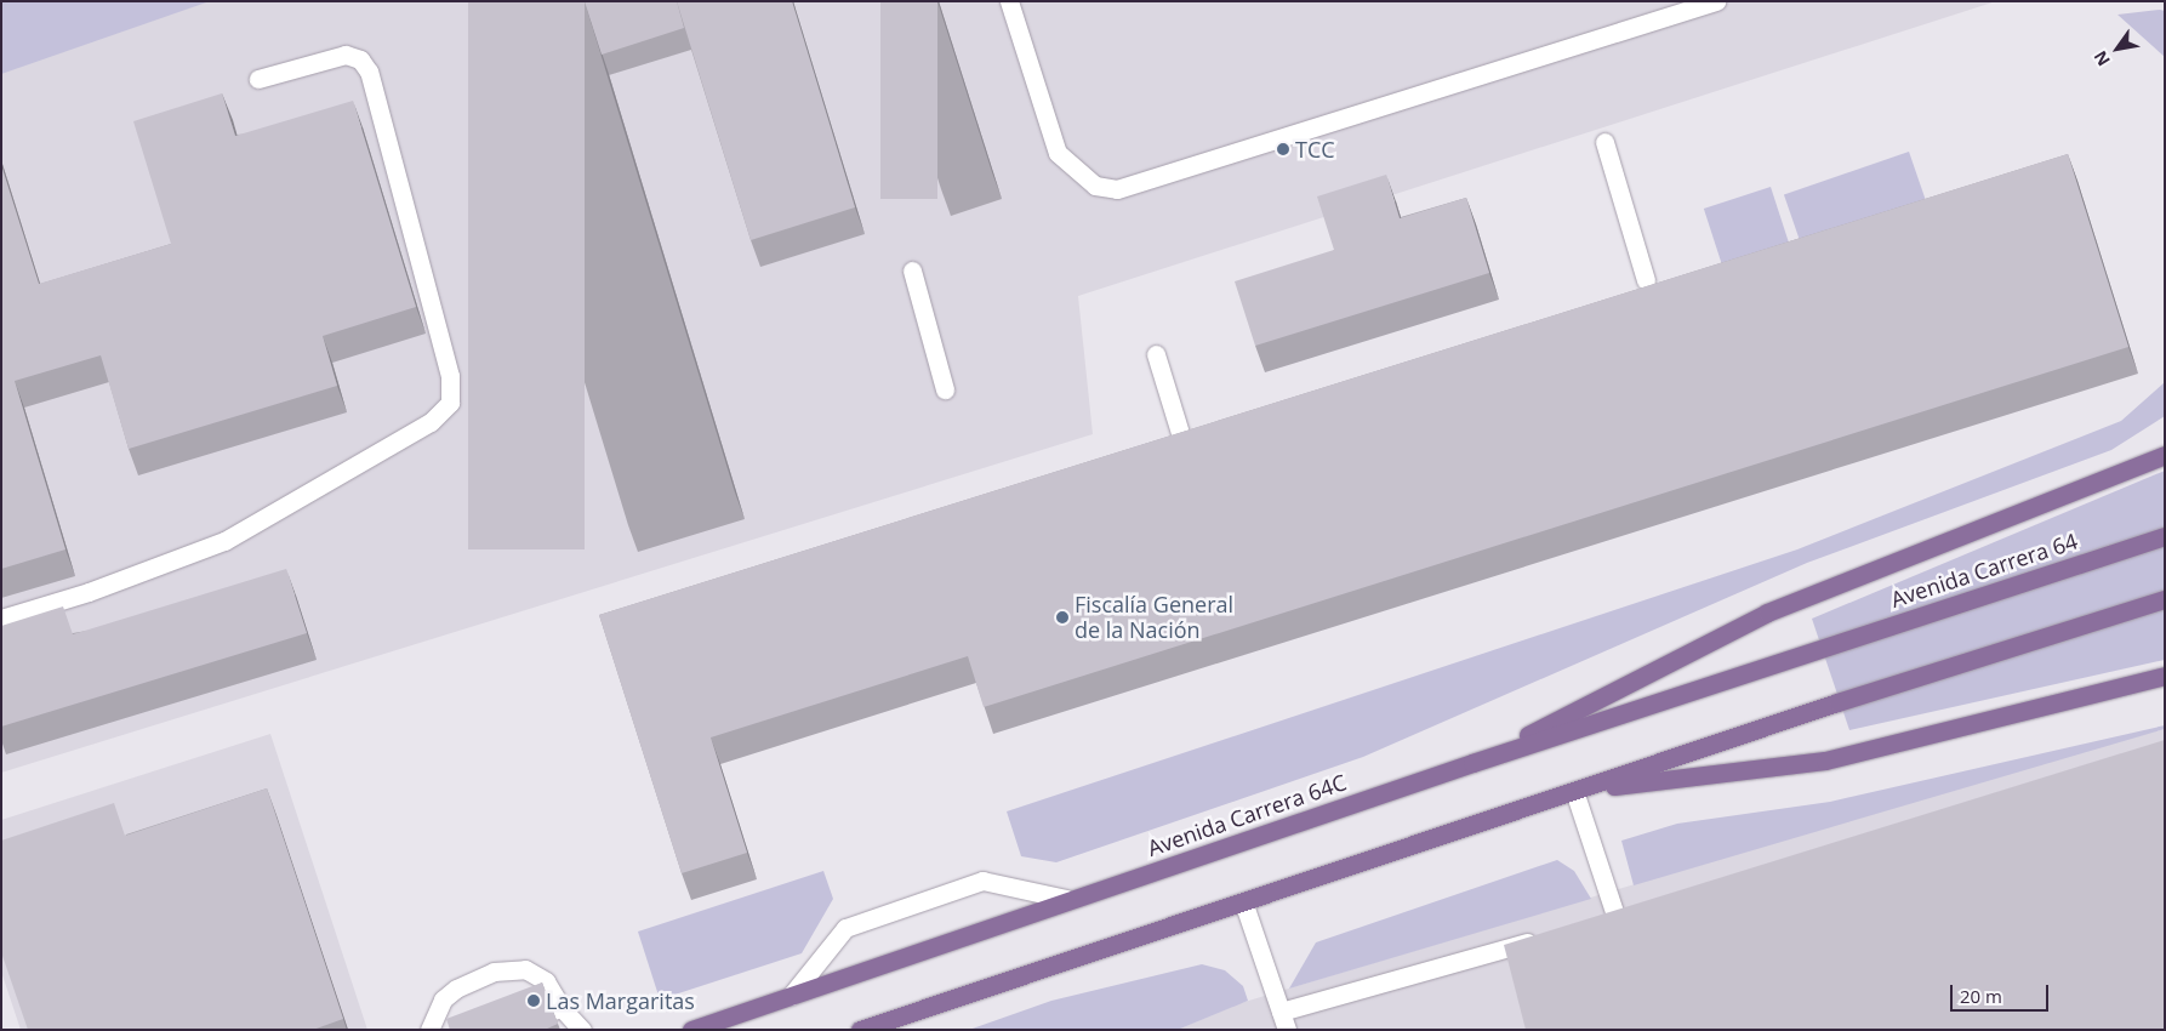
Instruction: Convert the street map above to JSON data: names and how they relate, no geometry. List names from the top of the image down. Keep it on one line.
{"streets":{"main road":["Avenida Carrera 64","Avenida Carrera 64C"]},"crossings":[["Avenida Carrera 64","Avenida Carrera 64C"]],"places":["TCC","Fiscalía General de la Nación","Las Margaritas"],"scale_bar":"20 m","north":"bottom left"}
